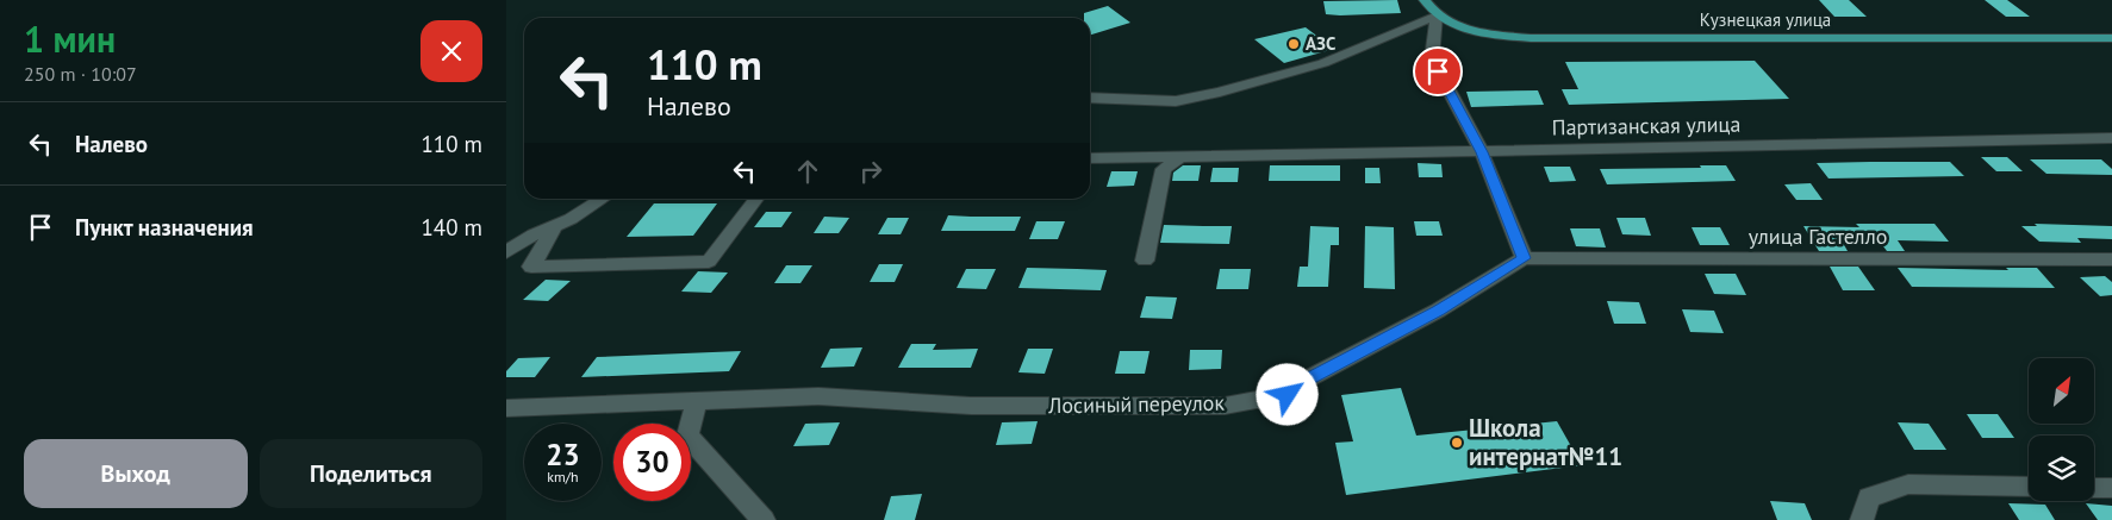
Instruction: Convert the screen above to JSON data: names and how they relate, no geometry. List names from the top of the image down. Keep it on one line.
{"streets":{"main road":["Кузнецкая улица"],"street":["Партизанская улица","улица Гастелло","Лосиный переулок"]},"crossings":[["улица Гастелло","Лосиный переулок"]],"places":["АЗС","Школа интернат№11"],"north":"top right","page":{"heading":["1 мин","250 m · 10:07"],"turn":["110 m","Налево"],"list":[{"name":"Налево","value":"110 m"},{"name":"Пункт назначения","value":"140 m"}],"speed":"23 km/h","limit":"30","buttons":["Выход","Поделиться"]}}
